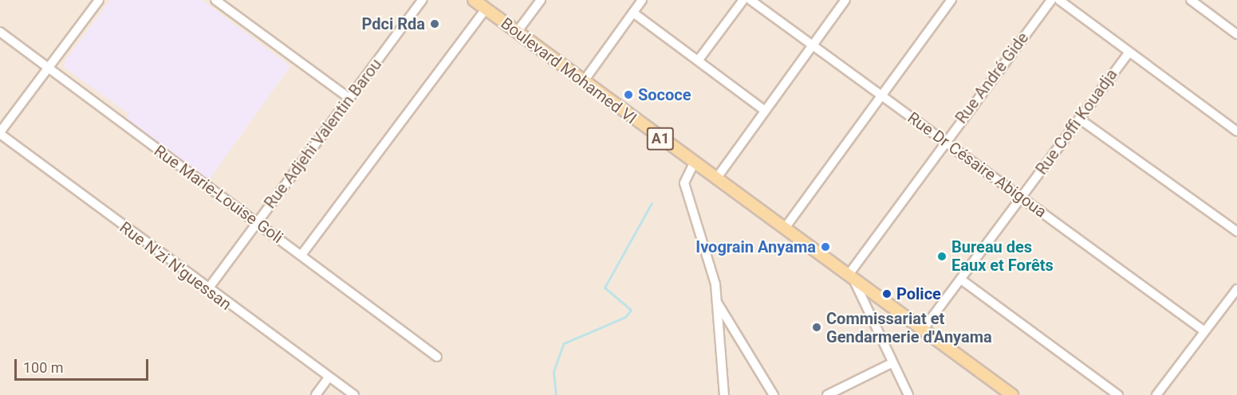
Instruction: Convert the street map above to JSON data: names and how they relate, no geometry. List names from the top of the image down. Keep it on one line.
{"streets":{"main road":["Boulevard Mohamed VI","A1"],"street":["Rue André Gide","Rue Coffi Kouadja","Rue Adjehi Valentin Barou","Rue Dr Césaire Abigoua","Rue Marie-Louise Goli","Rue N'zi N'guessan"]},"crossings":[["Boulevard Mohamed VI","Rue André Gide"],["Boulevard Mohamed VI","Rue Coffi Kouadja"],["Rue André Gide","Rue Dr Césaire Abigoua"],["Rue Coffi Kouadja","Rue Dr Césaire Abigoua"],["Rue Adjehi Valentin Barou","Rue Marie-Louise Goli"],["Rue Adjehi Valentin Barou","Rue N'zi N'guessan"]],"places":["Pdci Rda","Sococe","Ivograin Anyama","Bureau des Eaux et Forêts","Police","Commissariat et Gendarmerie d'Anyama"],"scale_bar":"100 m"}
